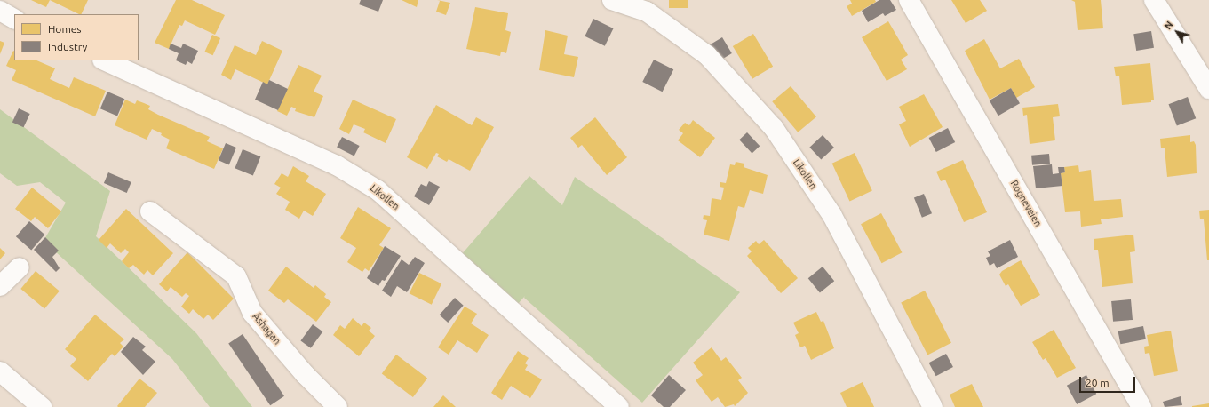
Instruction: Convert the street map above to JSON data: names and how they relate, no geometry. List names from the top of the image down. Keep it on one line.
{"streets":{"street":["Likollen","Rogneveien","Åshagan"]},"legend":["Homes","Industry"],"scale_bar":"20 m","north":"top left"}
